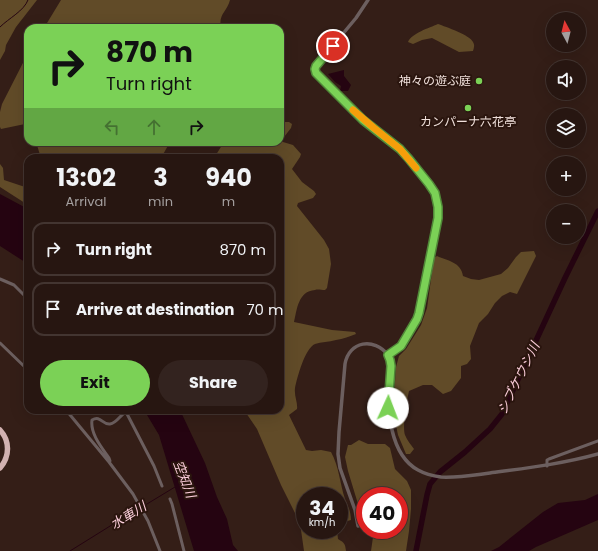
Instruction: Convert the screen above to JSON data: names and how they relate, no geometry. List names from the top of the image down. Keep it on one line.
{"water":["シブケウシ川","空知川","水車川"],"places":["神々の遊ぶ庭","カンパーナ六花亭"],"north":"top","page":{"map_buttons":["+","−"],"turn":["870 m","Turn right"],"eta":["13:02","Arrival","3","min","940","m"],"list":[{"name":"Turn right","value":"870 m"},{"name":"Arrive at destination","value":"70 m"}],"buttons":["Exit","Share"],"speed":"34 km/h","limit":"40"}}
